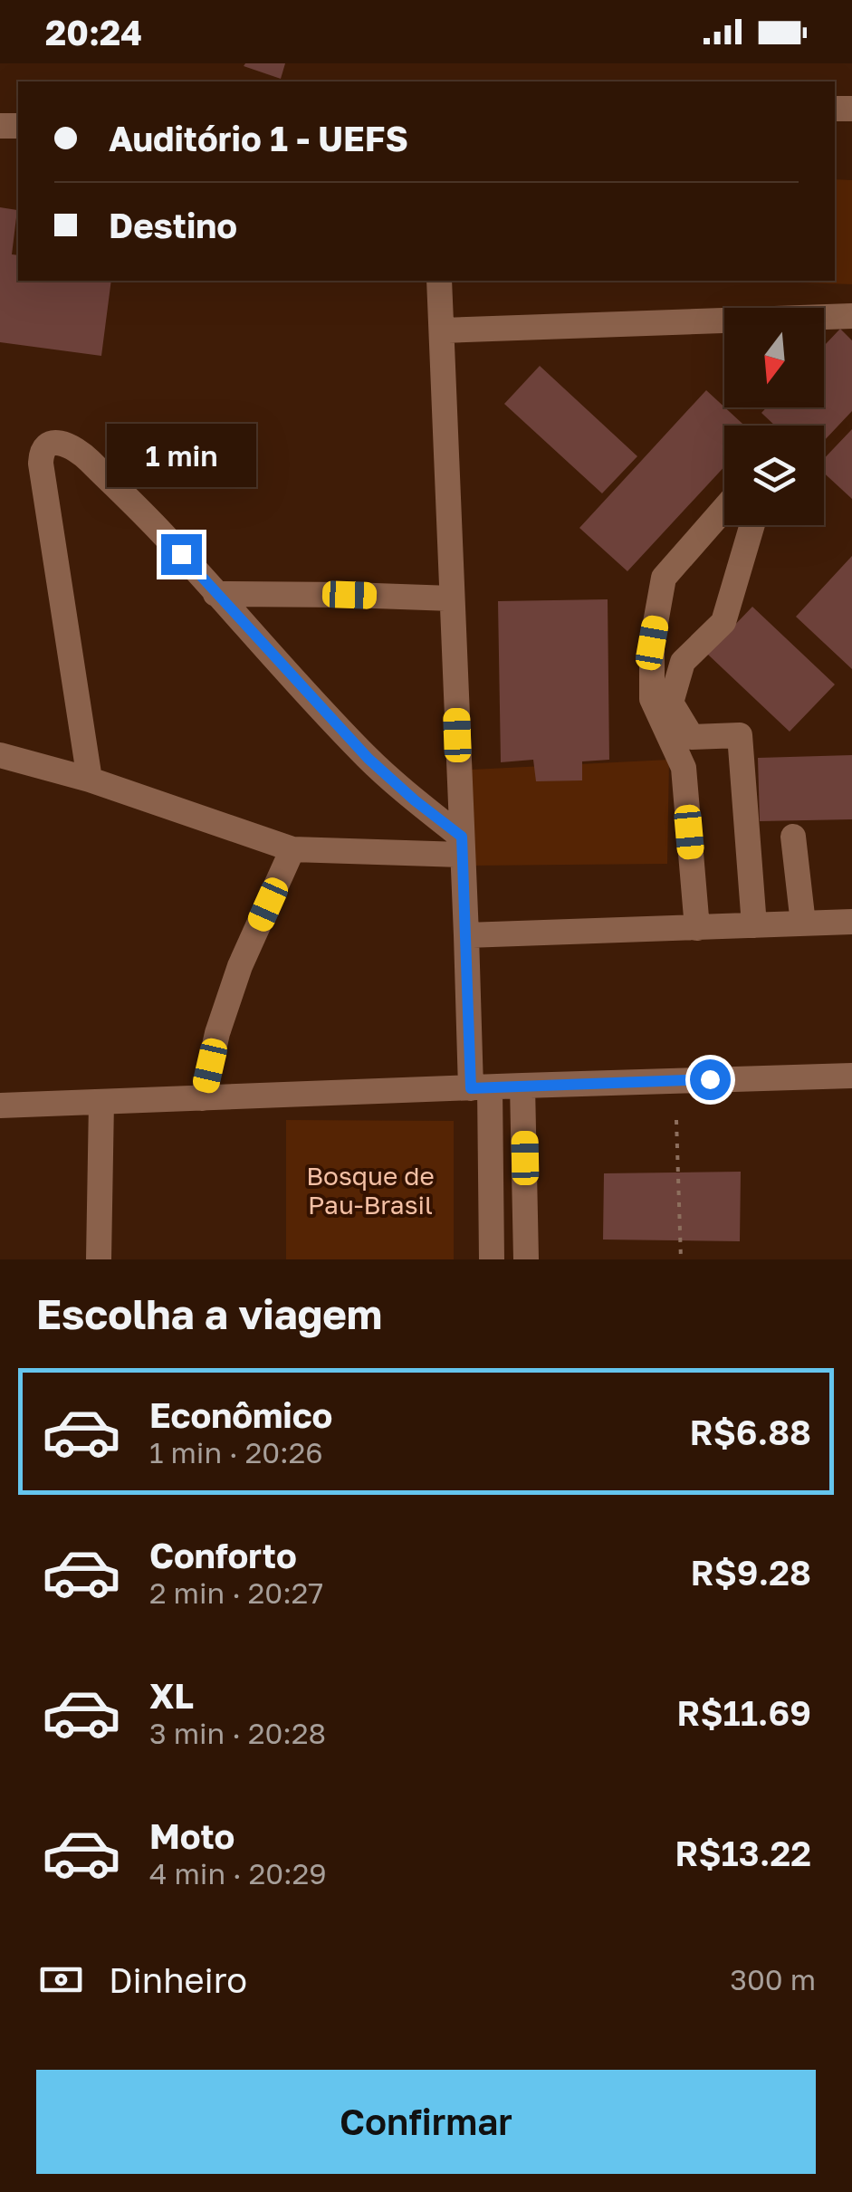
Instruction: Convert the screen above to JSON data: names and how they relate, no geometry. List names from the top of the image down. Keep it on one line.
{"parks":["Bosque de Pau-Brasil"],"north":"bottom","page":{"status":"20:24","banner":["Auditório 1 - UEFS","Destino"],"bubble":"1 min","heading":"Escolha a viagem","list":[{"name":"Econômico","note":"1 min · 20:26","value":"R$6.88"},{"name":"Conforto","note":"2 min · 20:27","value":"R$9.28"},{"name":"XL","note":"3 min · 20:28","value":"R$11.69"},{"name":"Moto","note":"4 min · 20:29","value":"R$13.22"}],"pay":["Dinheiro","300 m"],"buttons":"Confirmar"}}
